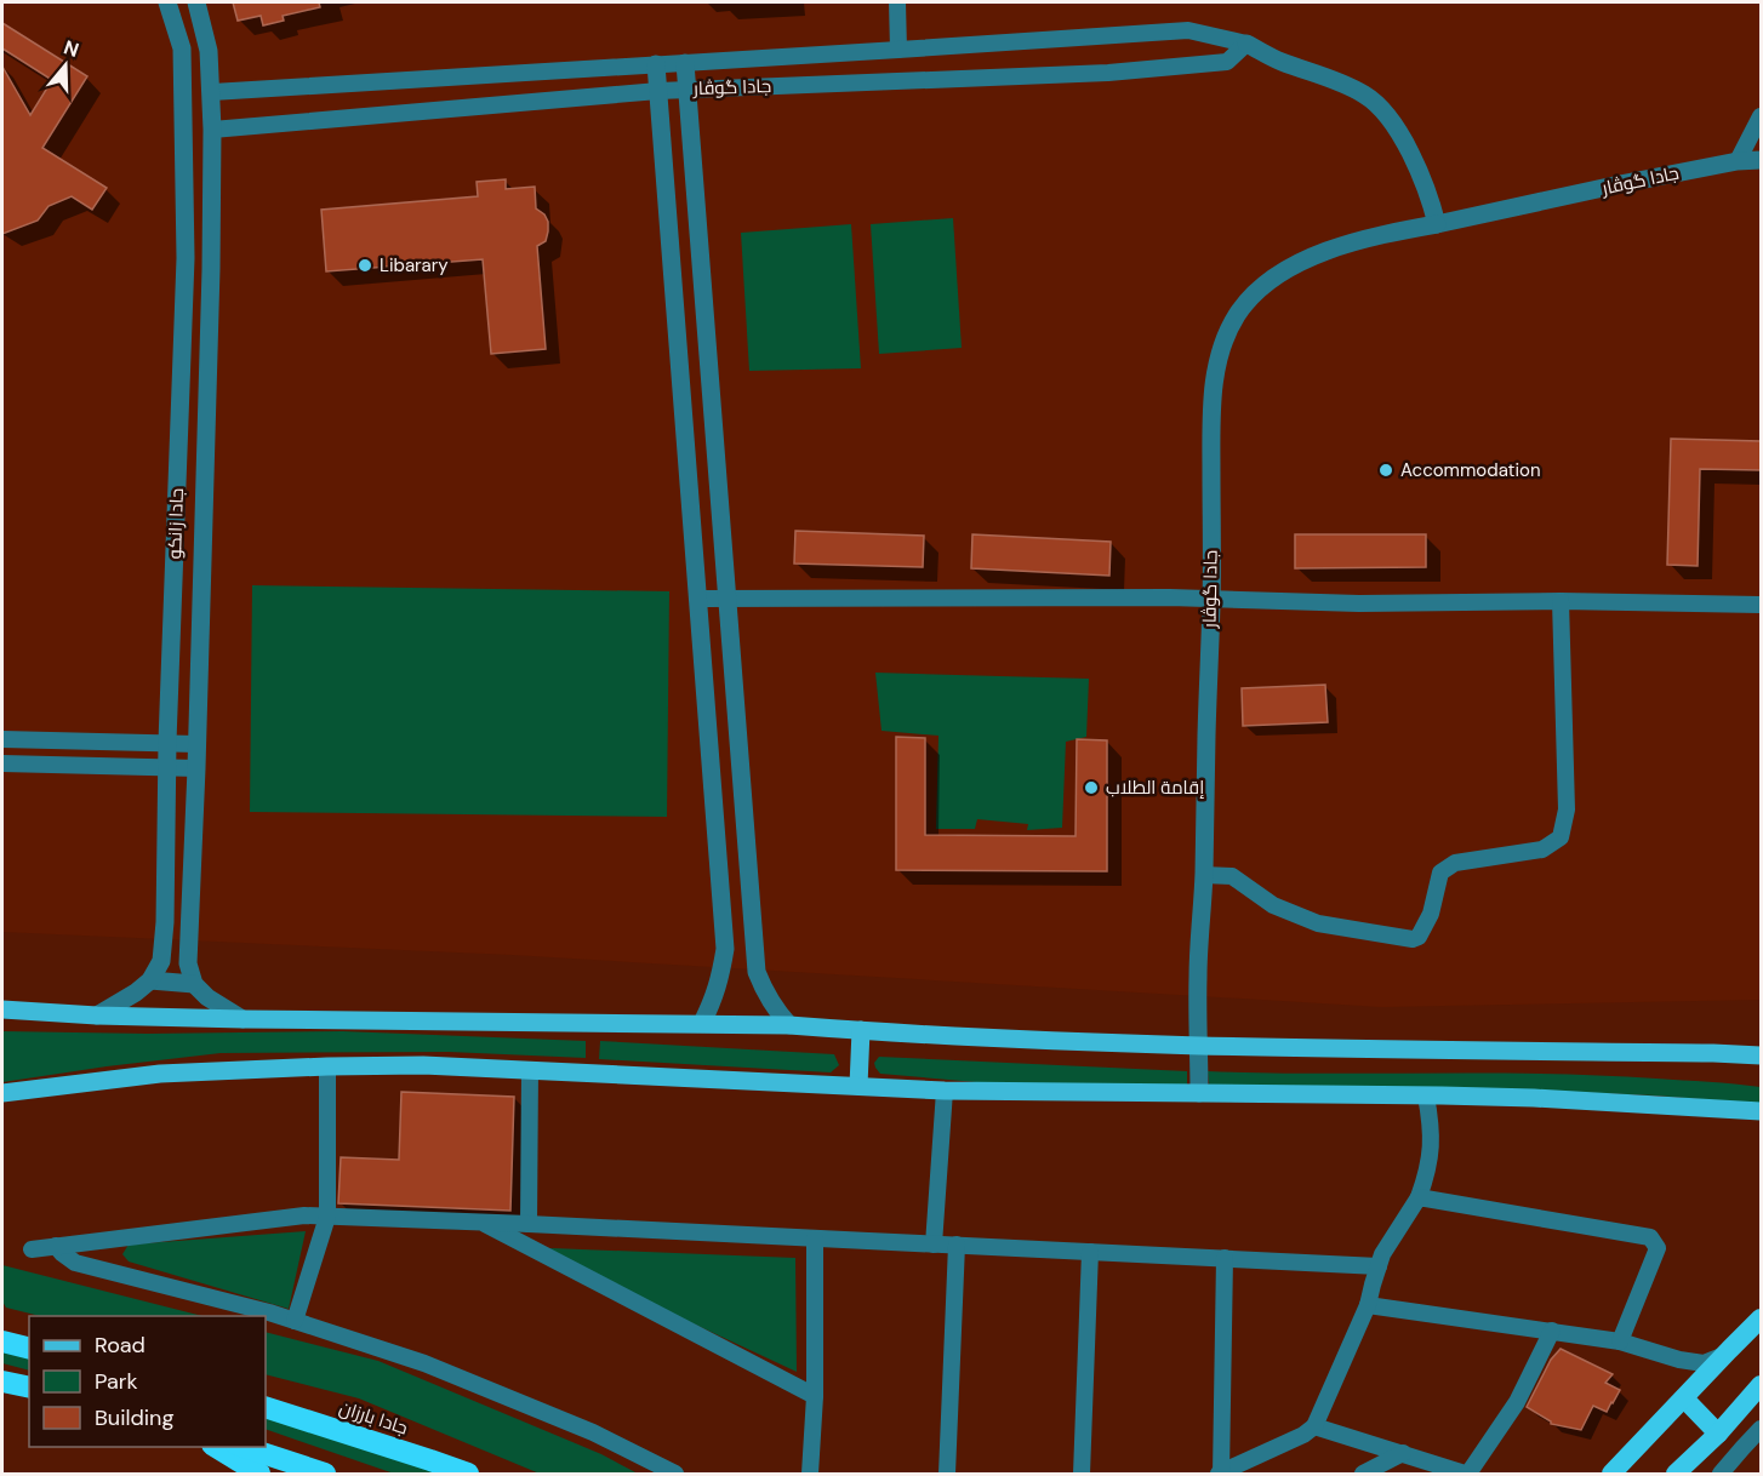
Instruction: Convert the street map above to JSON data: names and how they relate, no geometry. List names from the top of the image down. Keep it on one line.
{"streets":{"highway":["جادا بارزان"],"street":["جادا گوڤار","جادا زانکو"]},"crossings":[["جادا گوڤار","جادا زانکو"]],"places":["Libarary","Accommodation","إقامة الطلاب"],"legend":["Road","Park","Building"],"north":"top"}
